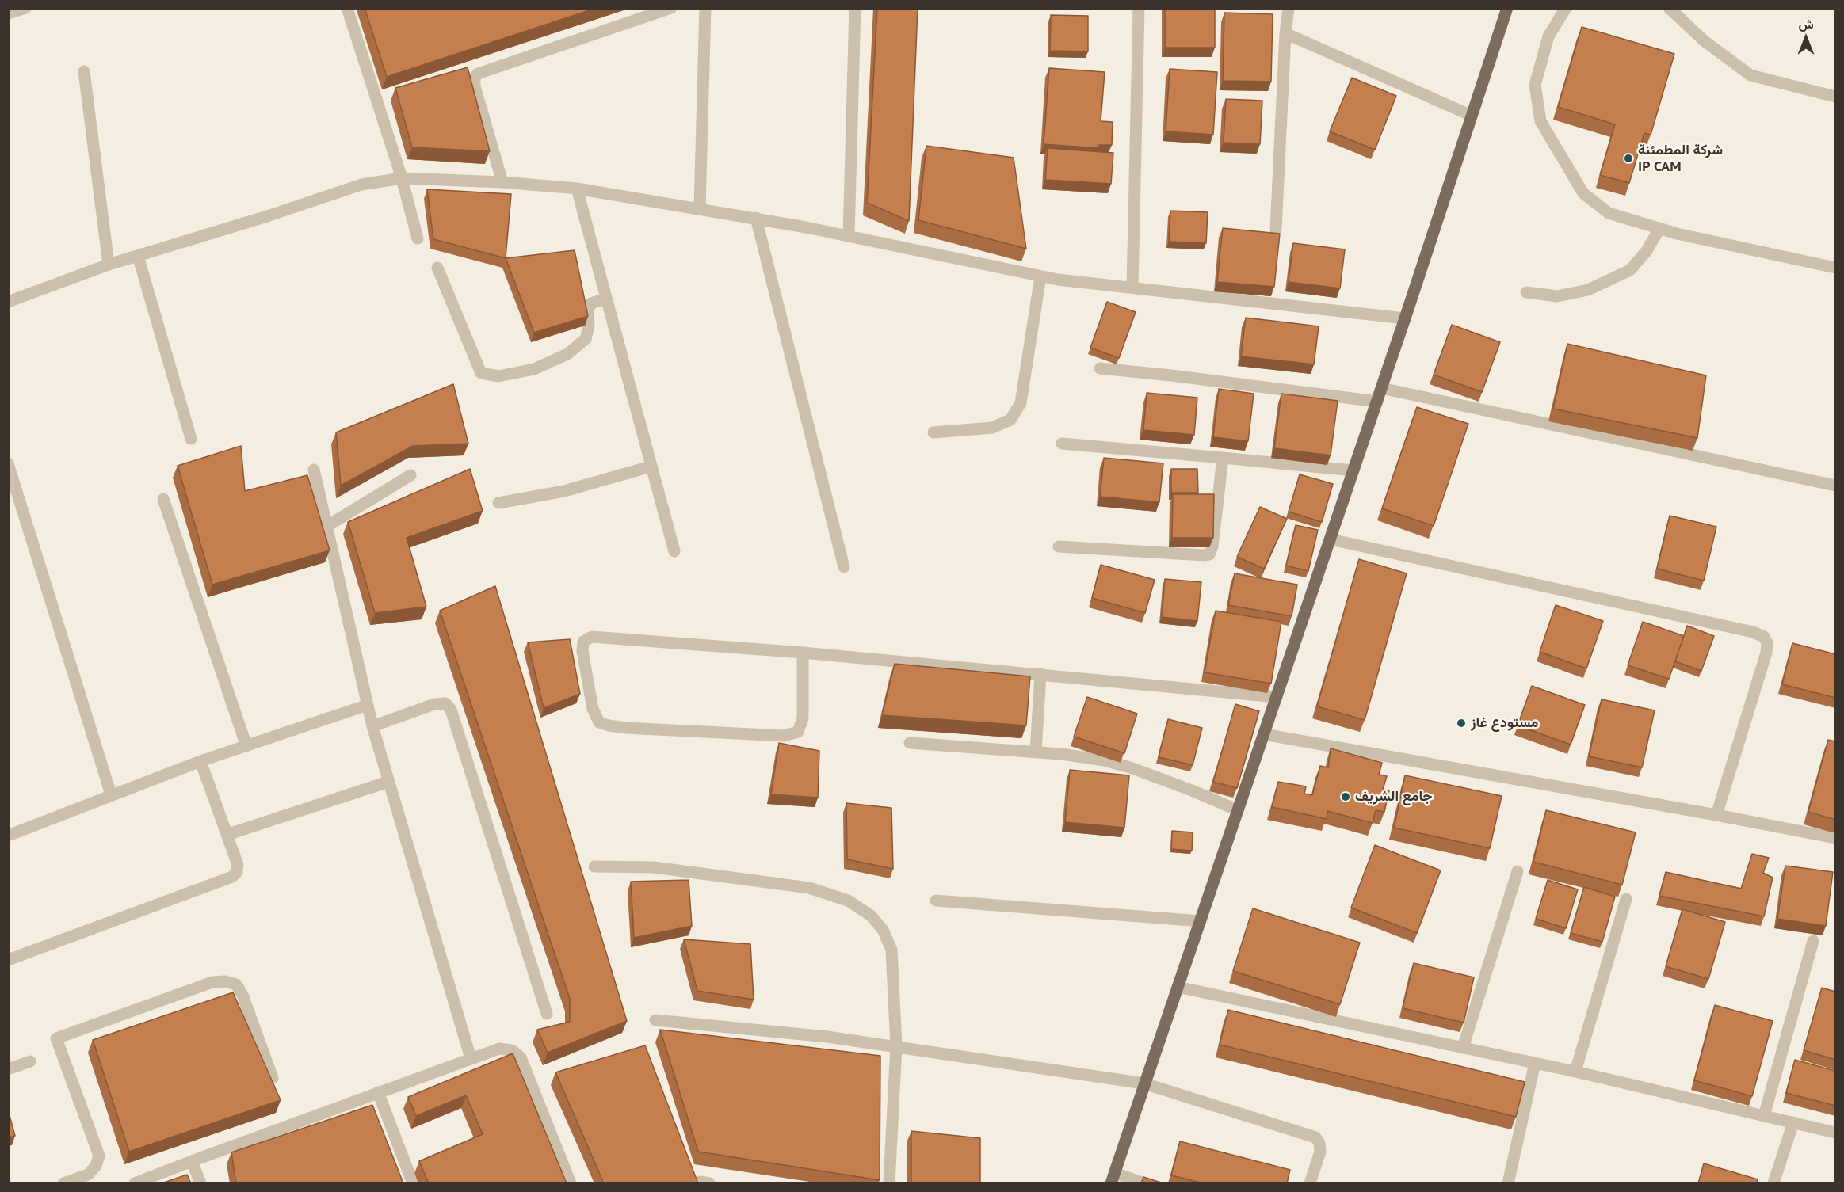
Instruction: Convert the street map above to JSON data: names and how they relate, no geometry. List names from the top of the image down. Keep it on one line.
{"places":["شركة المطمئنة IP CAM","مستودع غاز","جامع الشريف"],"north":"top"}
